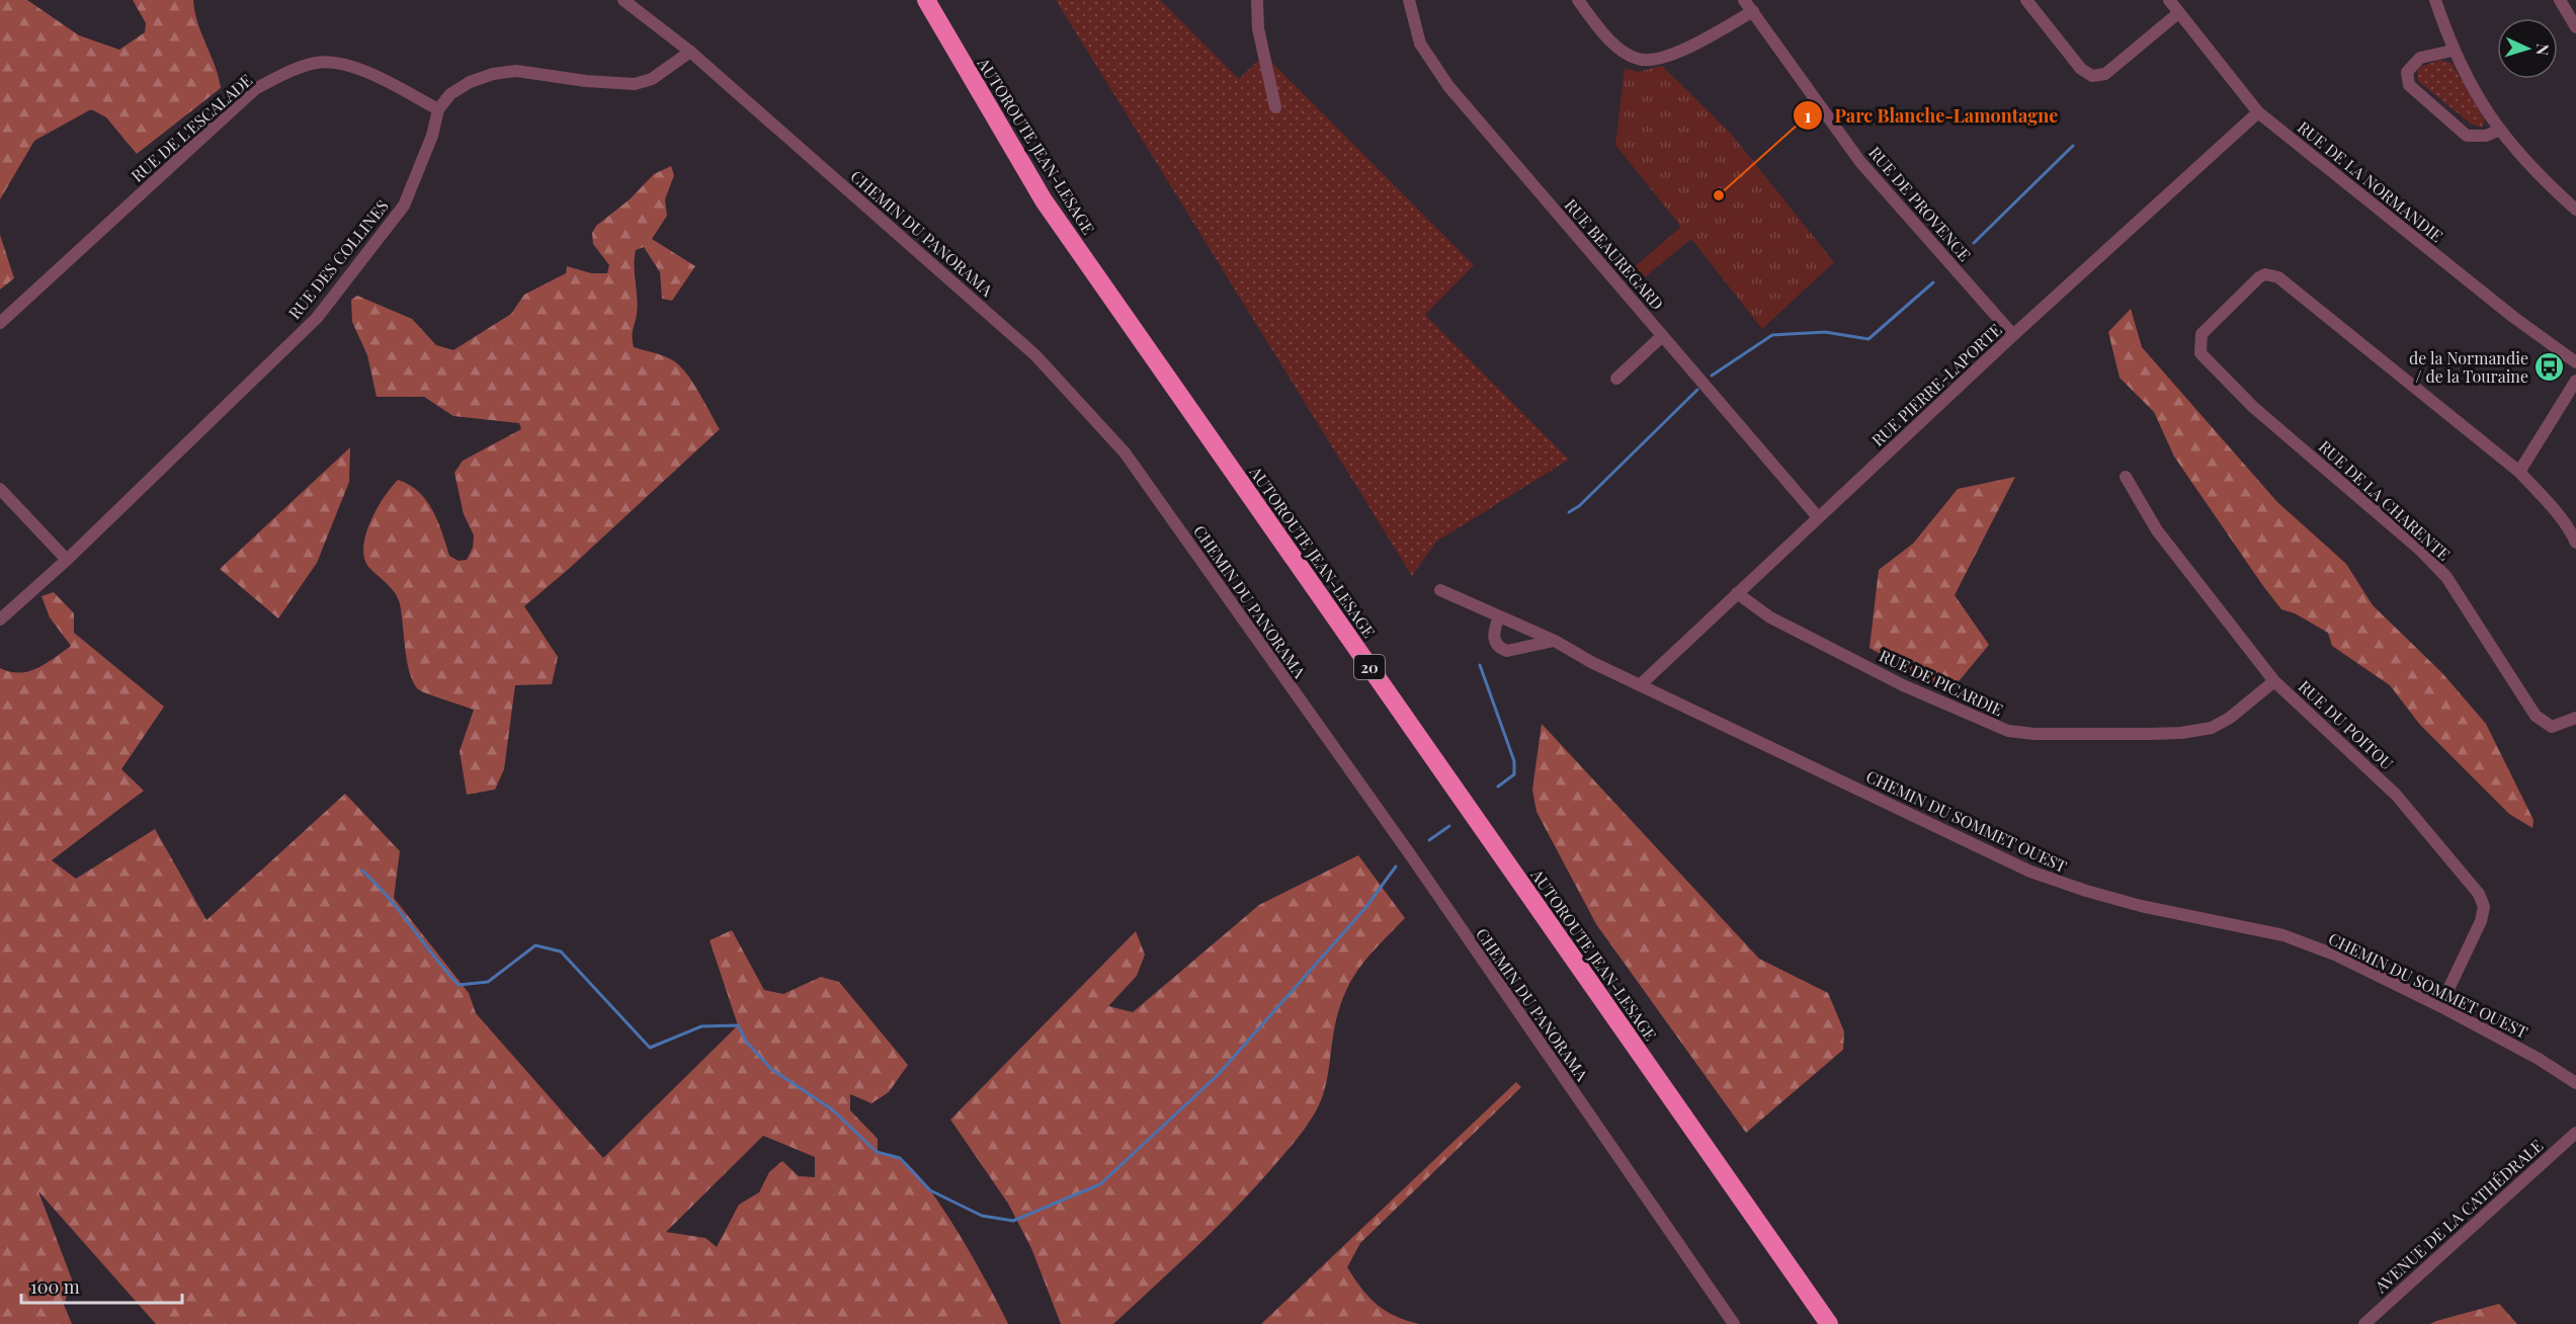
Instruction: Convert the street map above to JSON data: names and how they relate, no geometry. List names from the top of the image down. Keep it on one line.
{"streets":{"highway":["AUTOROUTE JEAN-LESAGE","20"],"street":["RUE DE L'ESCALADE","RUE DE LA NORMANDIE","RUE DE PROVENCE","CHEMIN DU PANORAMA","RUE BEAUREGARD","RUE DES COLLINES","RUE PIERRE-LAPORTE","RUE DE LA CHARENTE","RUE DE PICARDIE","RUE DU POITOU","CHEMIN DU SOMMET OUEST","AVENUE DE LA CATHÉDRALE"]},"crossings":[["RUE DE L'ESCALADE","RUE DES COLLINES"],["RUE DE LA NORMANDIE","RUE PIERRE-LAPORTE"],["RUE DE PROVENCE","RUE PIERRE-LAPORTE"],["CHEMIN DU PANORAMA","RUE DES COLLINES"],["RUE BEAUREGARD","RUE PIERRE-LAPORTE"],["RUE PIERRE-LAPORTE","RUE DE PICARDIE"],["RUE PIERRE-LAPORTE","CHEMIN DU SOMMET OUEST"],["RUE DE PICARDIE","RUE DU POITOU"],["RUE DU POITOU","CHEMIN DU SOMMET OUEST"]],"places":{"other":["Parc Blanche-Lamontagne"],"bus stop":["de la Normandie / de la Touraine"]},"scale_bar":"100 m","north":"right"}
